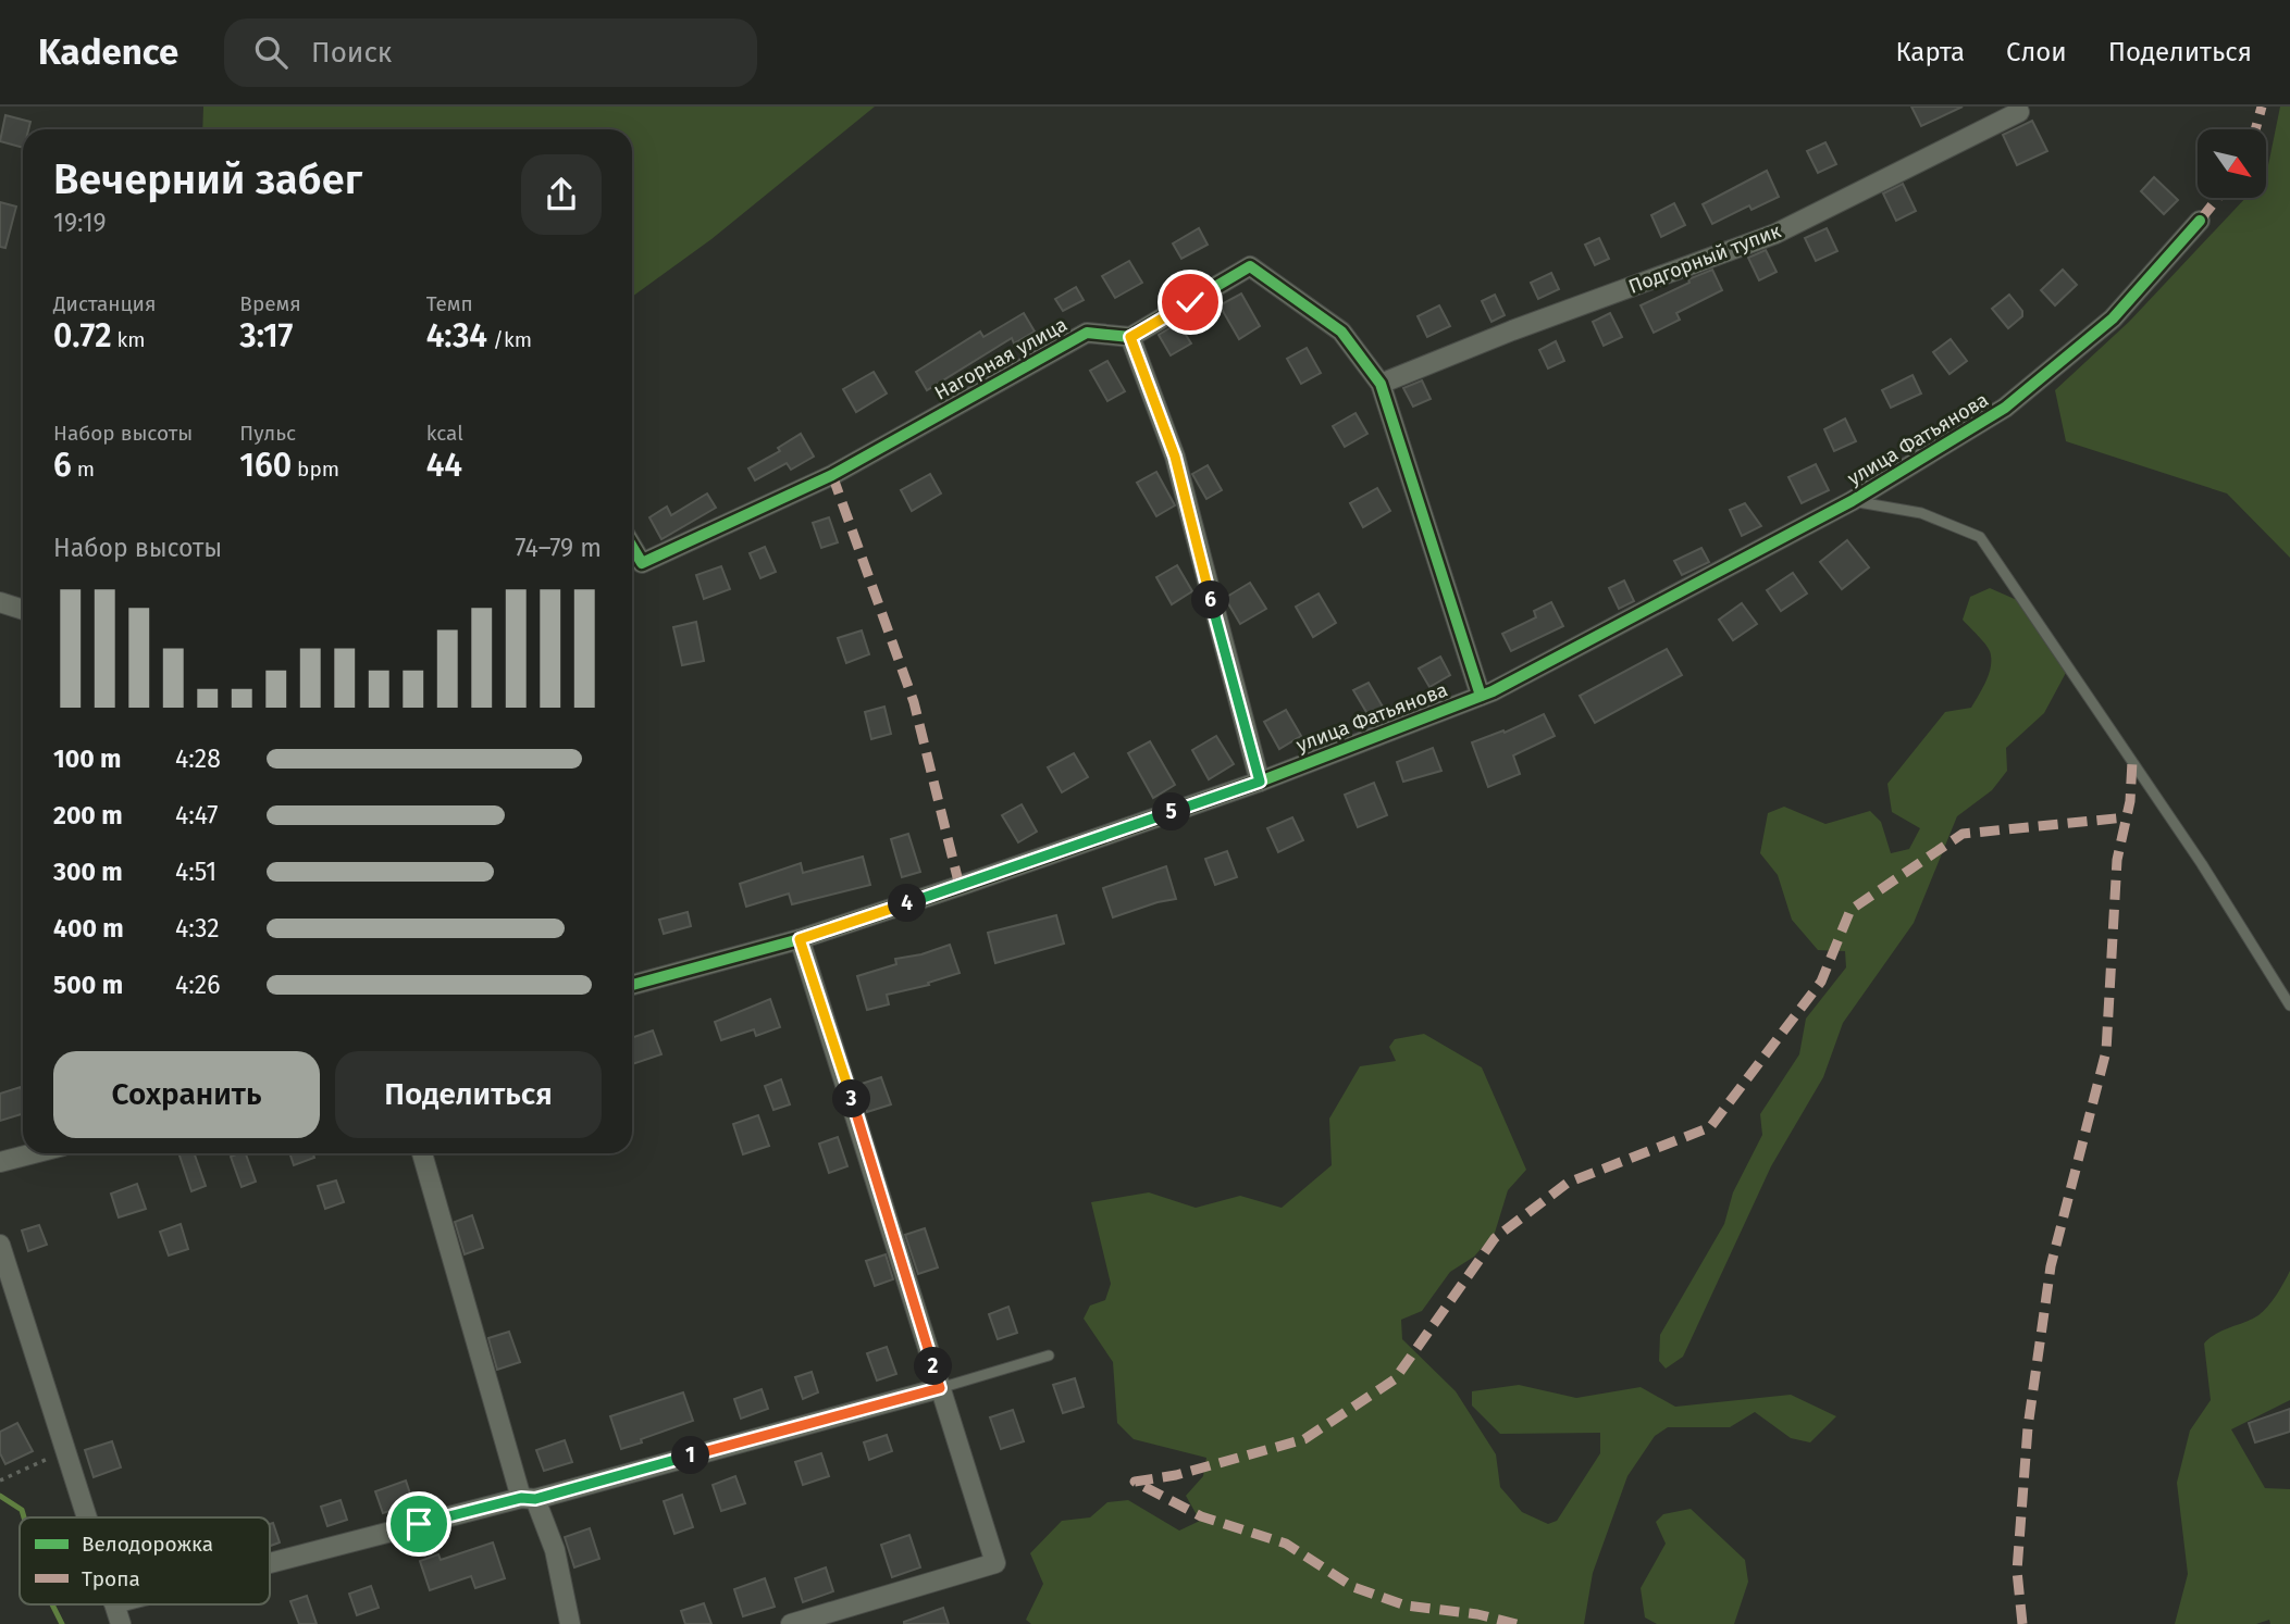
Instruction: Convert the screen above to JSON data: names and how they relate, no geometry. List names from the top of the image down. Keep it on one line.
{"streets":{"street":["Подгорный тупик","Нагорная улица","улица Фатьянова"]},"legend":["Велодорожка","Тропа"],"north":"bottom right","page":{"header":"Kadence","search":"Поиск","nav":["Карта","Слои","Поделиться"],"heading":["Вечерний забег","19:19"],"stats":[["Дистанция","0.72 km"],["Время","3:17"],["Темп","4:34 /km"],["Набор высоты","6 m"],["Пульс","160 bpm"],["kcal","44"]],"chart":["Набор высоты","74–79 m"],"pins":["6","5","4","3","2","1"],"list":[{"name":"100 m","note":"4:28"},{"name":"200 m","note":"4:47"},{"name":"300 m","note":"4:51"},{"name":"400 m","note":"4:32"},{"name":"500 m","note":"4:26"}],"buttons":["Сохранить","Поделиться"]}}
